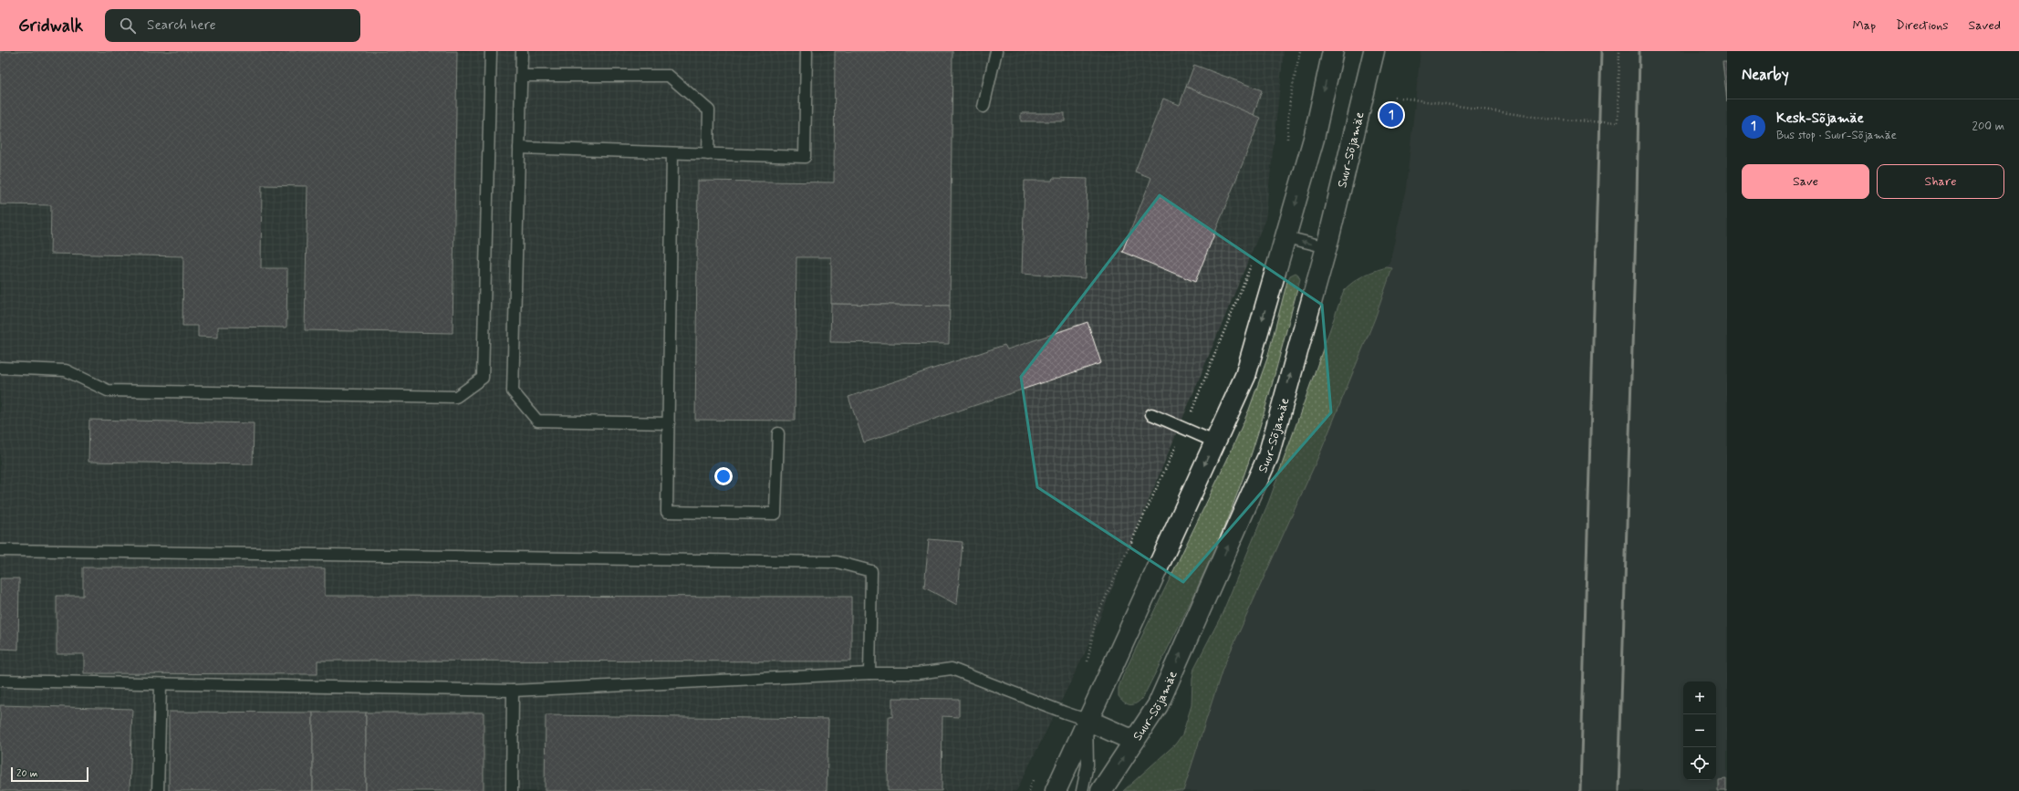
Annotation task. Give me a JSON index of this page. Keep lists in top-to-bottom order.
{
  "streets": {
    "main road": ["Suur-Sõjamäe"]
  },
  "scale_bar": "20 m",
  "page": {
    "header": "Gridwalk",
    "search": "Search here",
    "nav": ["Map", "Directions", "Saved"],
    "heading": "Nearby",
    "list": [
      {
        "mark": "1",
        "name": "Kesk-Sõjamäe",
        "note": "Bus stop · Suur-Sõjamäe",
        "value": "200 m"
      }
    ],
    "pins": "1",
    "buttons": ["Save", "Share"],
    "map_buttons": ["+", "−"],
    "scale": "20 m"
  }
}
